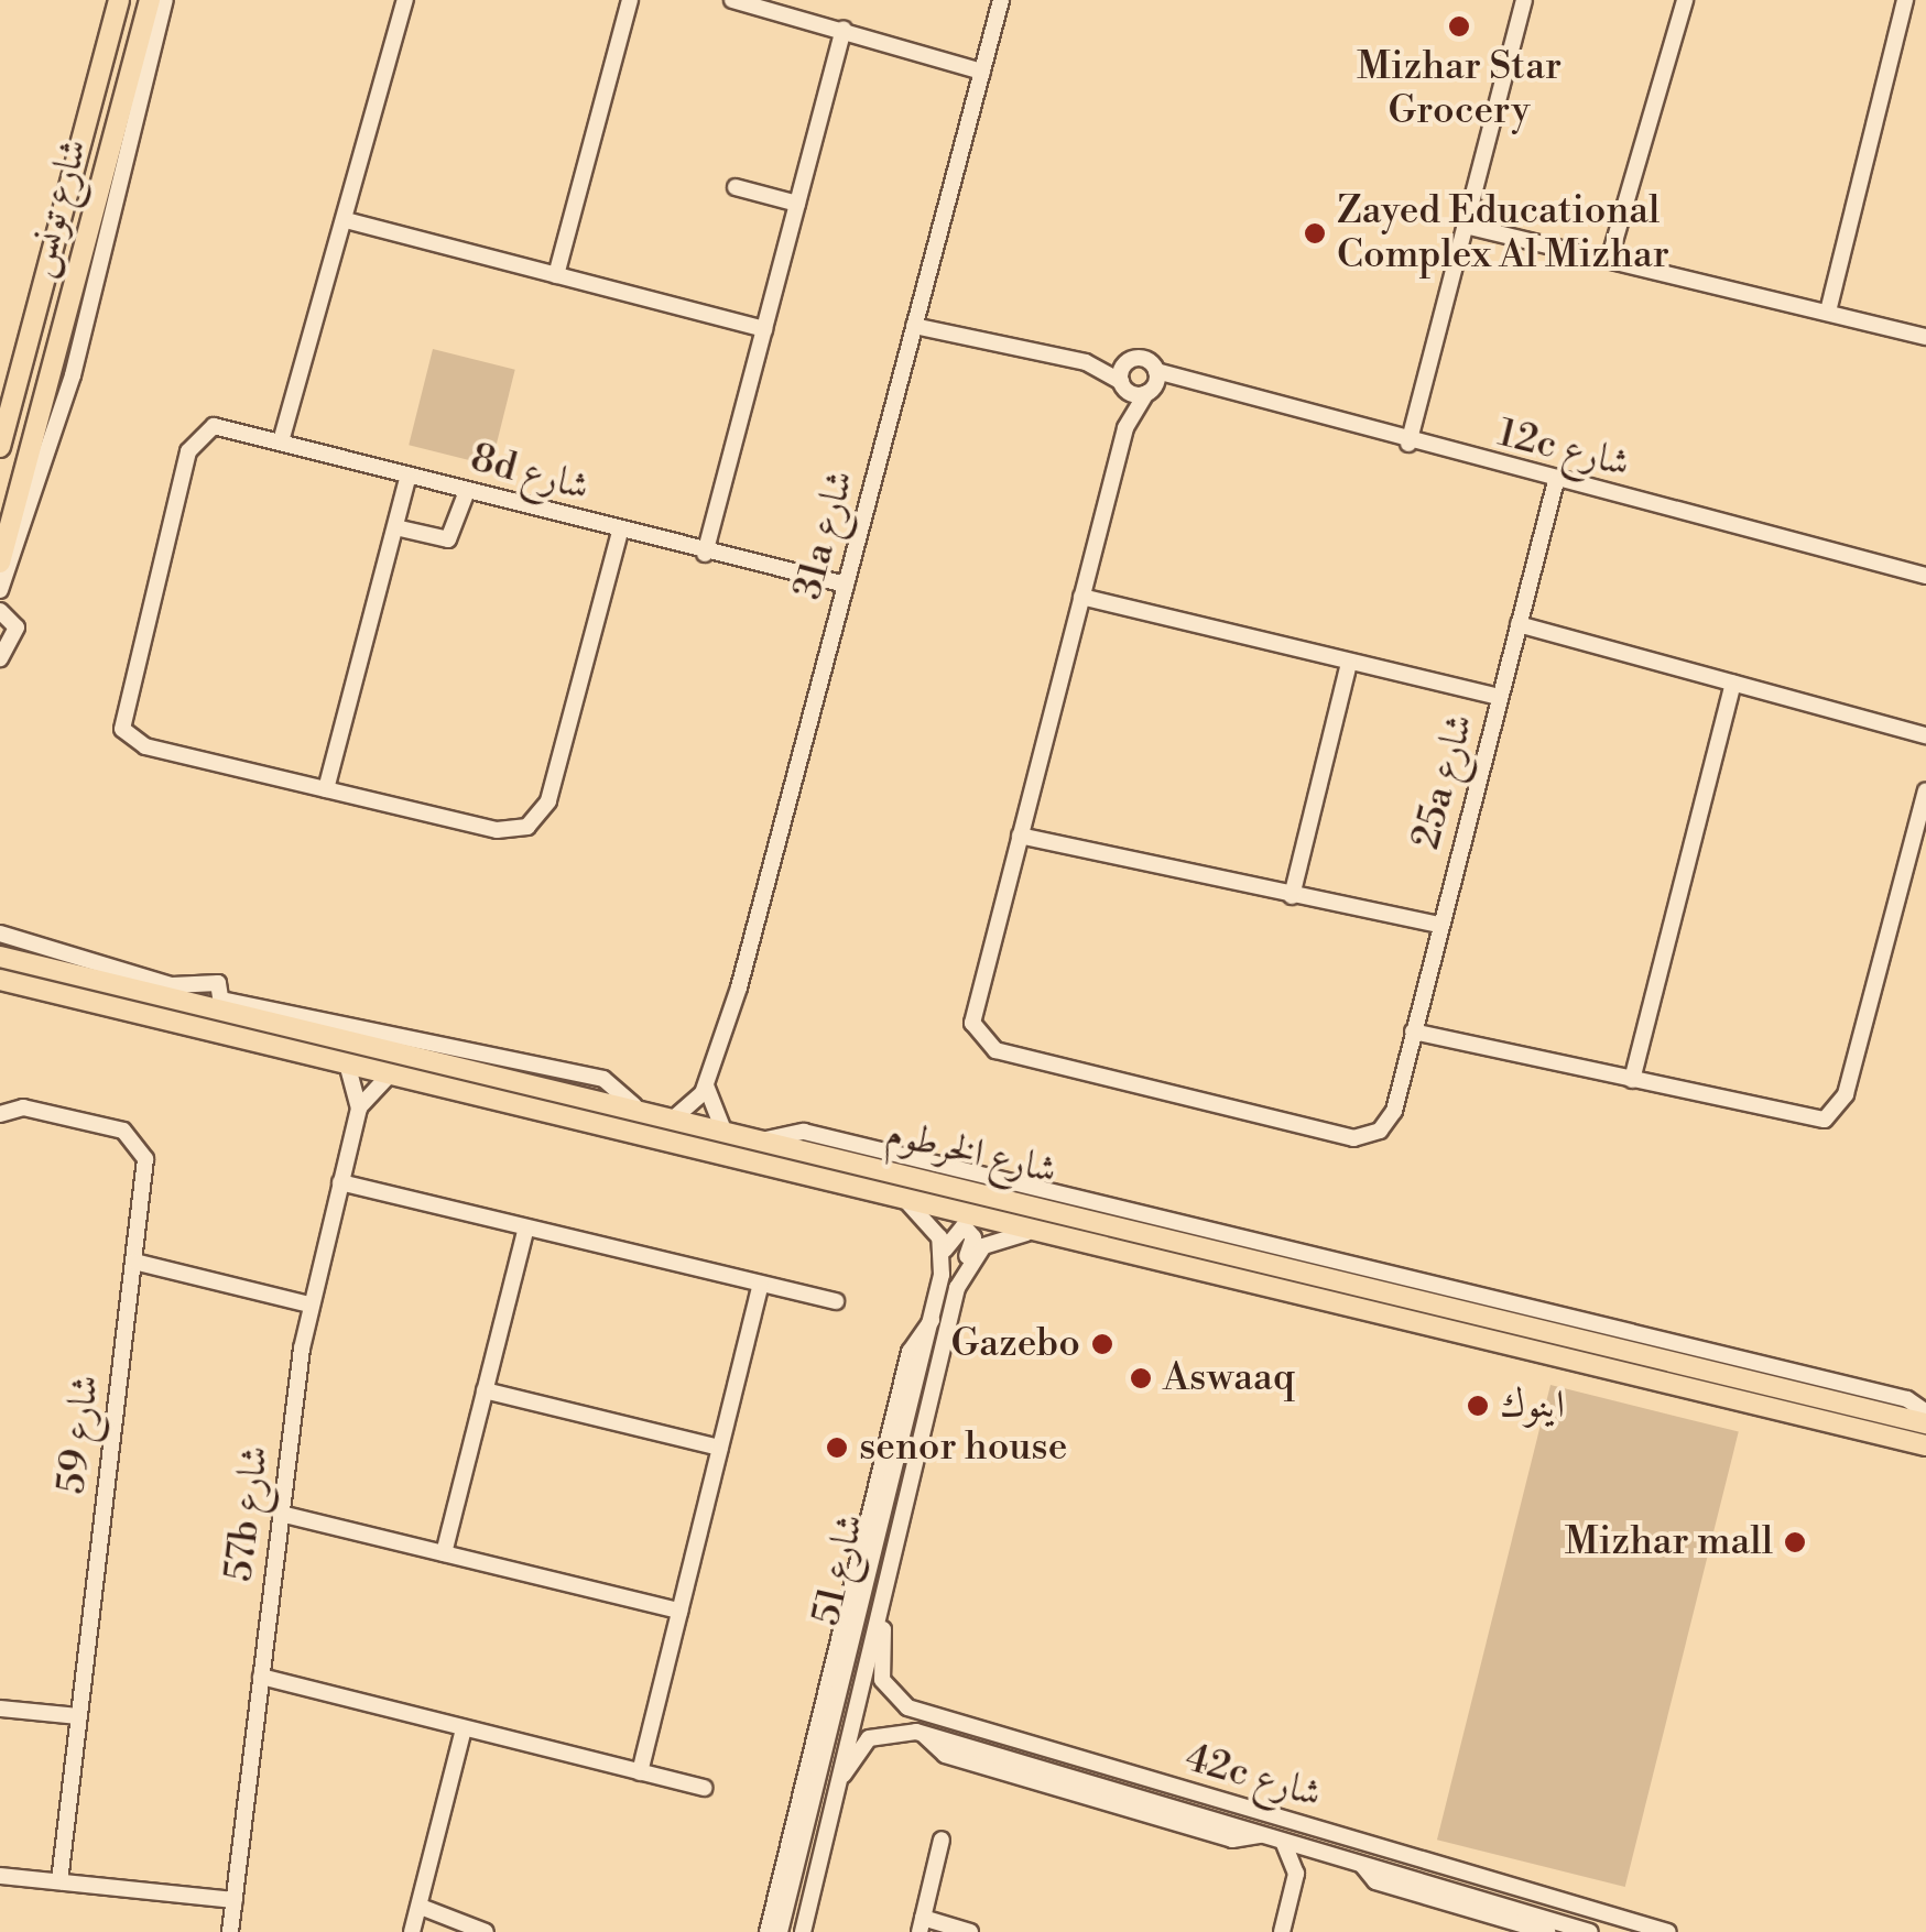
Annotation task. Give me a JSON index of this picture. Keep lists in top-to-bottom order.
{
  "streets": {
    "main road": ["شارع تونس", "شارع الخرطوم"],
    "street": [
      "12c شارع",
      "8d شارع",
      "31a شارع",
      "25a شارع",
      "شارع 59",
      "57b شارع",
      "شارع 51",
      "42c شارع"
    ]
  },
  "crossings": [
    ["12c شارع", "25a شارع"],
    ["8d شارع", "31a شارع"],
    ["31a شارع", "شارع الخرطوم"],
    ["شارع الخرطوم", "57b شارع"],
    ["شارع الخرطوم", "شارع 51"],
    ["شارع 51", "42c شارع"]
  ],
  "places": [
    "Mizhar Star Grocery",
    "Zayed Educational Complex Al Mizhar",
    "Gazebo",
    "Aswaaq",
    "اينوك",
    "senor house",
    "Mizhar mall"
  ]
}
